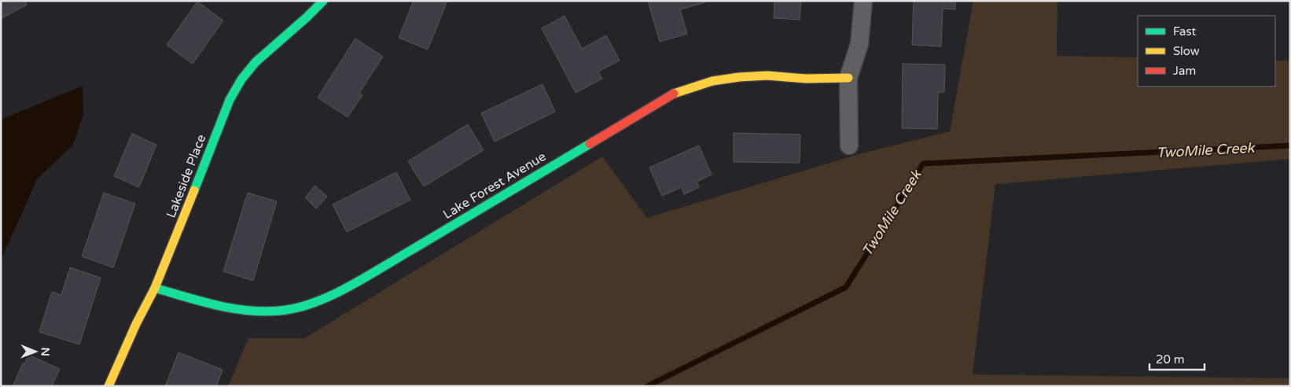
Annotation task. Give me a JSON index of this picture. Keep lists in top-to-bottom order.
{
  "streets": {
    "street": ["Lakeside Place", "Lake Forest Avenue"]
  },
  "crossings": [
    ["Lakeside Place", "Lake Forest Avenue"]
  ],
  "water": ["TwoMile Creek"],
  "legend": ["Fast", "Slow", "Jam"],
  "scale_bar": "20 m",
  "north": "right"
}
